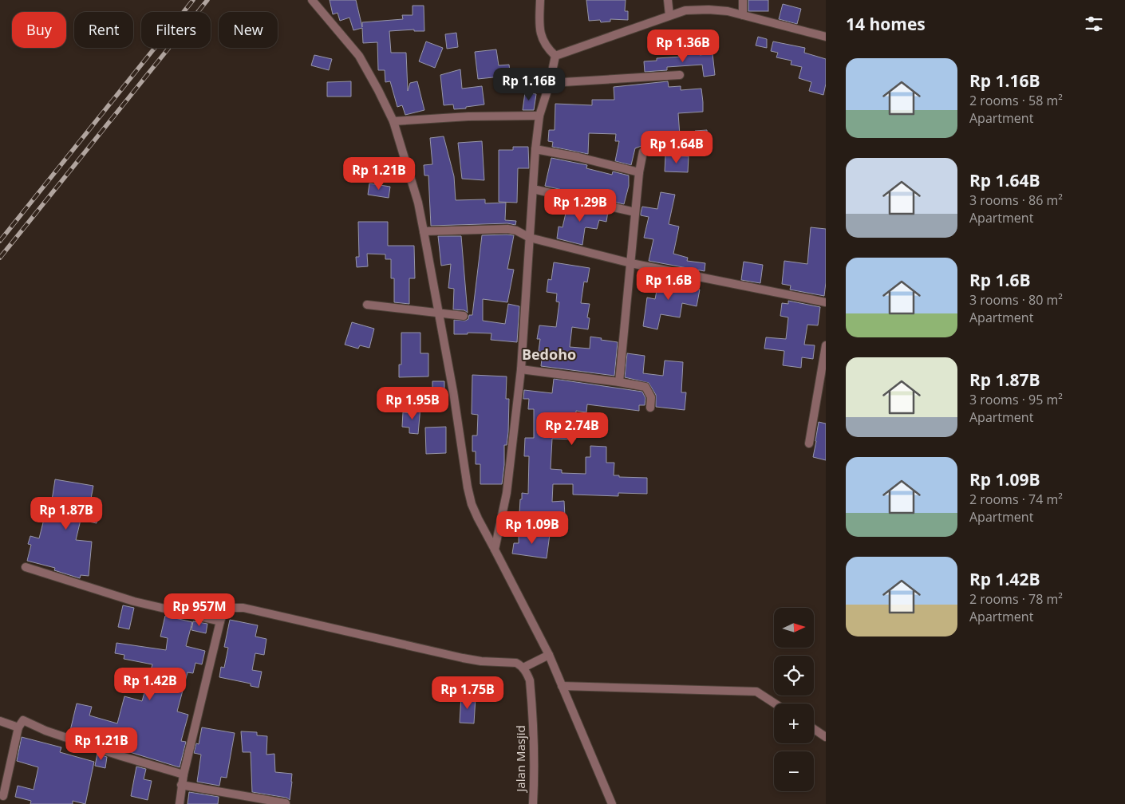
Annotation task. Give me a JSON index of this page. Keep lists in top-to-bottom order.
{
  "streets": {
    "street": ["Jalan Masjid"]
  },
  "districts": ["Bedoho"],
  "north": "right",
  "page": {
    "heading": "14 homes",
    "chip": [
      "Buy",
      "Rent",
      "Filters",
      "New"
    ],
    "price": [
      "Rp 1.36B",
      "Rp 1.16B",
      "Rp 1.64B",
      "Rp 1.21B",
      "Rp 1.29B",
      "Rp 1.6B",
      "Rp 1.95B",
      "Rp 2.74B",
      "Rp 1.87B",
      "Rp 1.09B",
      "Rp 957M",
      "Rp 1.42B",
      "Rp 1.75B",
      "Rp 1.21B"
    ],
    "list": [
      {
        "name": "Rp 1.16B",
        "note": "2 rooms · 58 m² · Apartment"
      },
      {
        "name": "Rp 1.64B",
        "note": "3 rooms · 86 m² · Apartment"
      },
      {
        "name": "Rp 1.6B",
        "note": "3 rooms · 80 m² · Apartment"
      },
      {
        "name": "Rp 1.87B",
        "note": "3 rooms · 95 m² · Apartment"
      },
      {
        "name": "Rp 1.09B",
        "note": "2 rooms · 74 m² · Apartment"
      },
      {
        "name": "Rp 1.42B",
        "note": "2 rooms · 78 m² · Apartment"
      }
    ],
    "map_buttons": ["+", "−"]
  }
}
